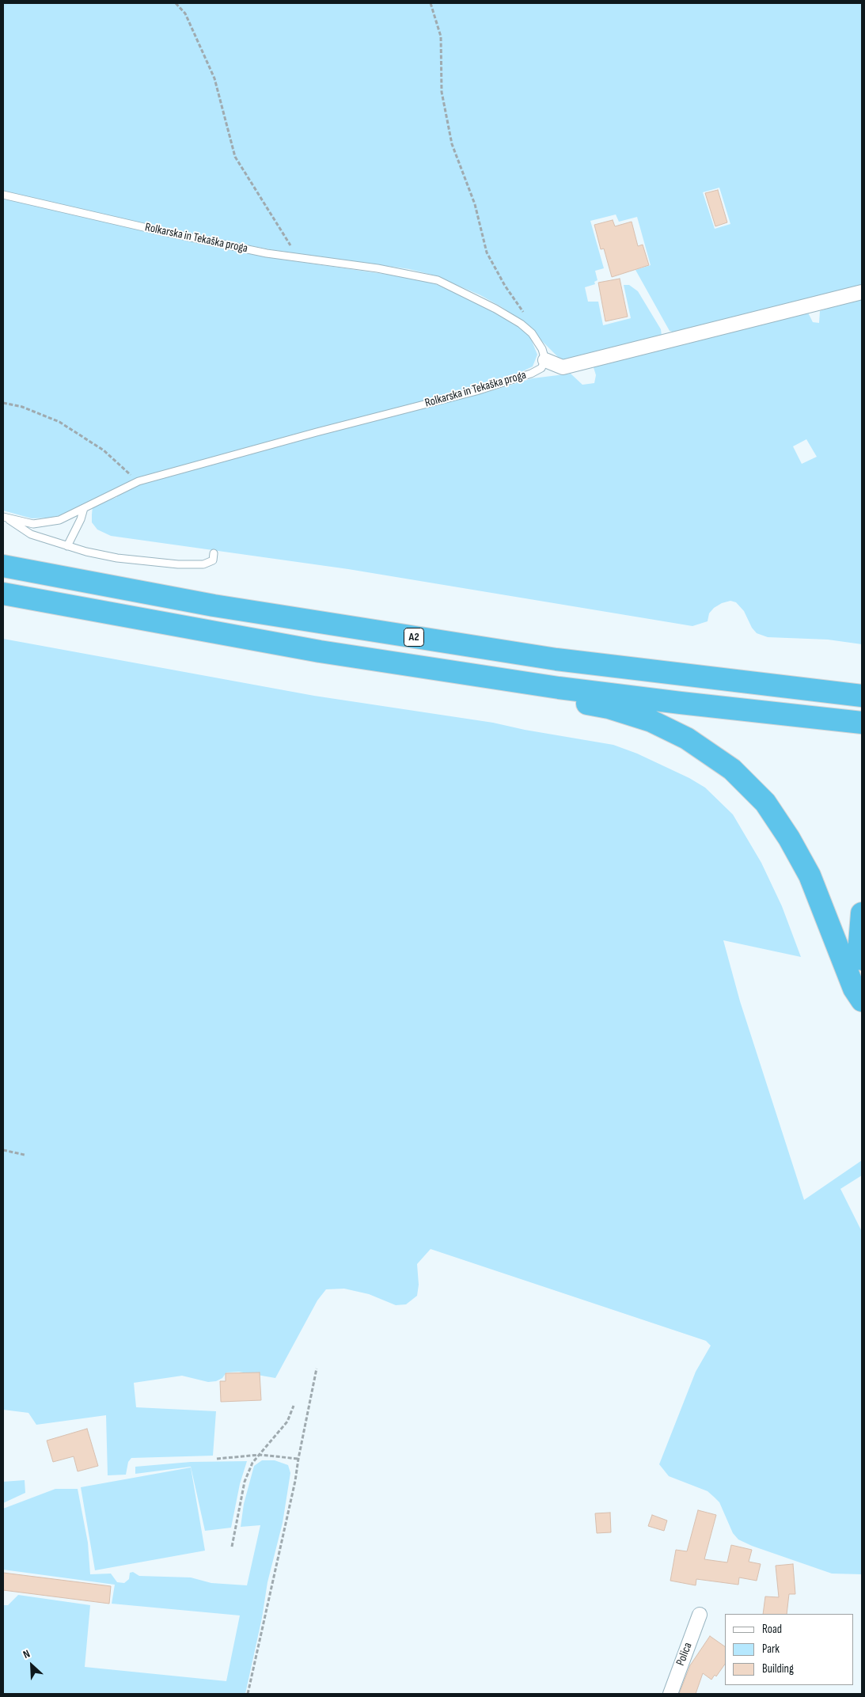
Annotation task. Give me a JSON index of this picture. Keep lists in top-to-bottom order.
{
  "streets": {
    "highway": ["A2"],
    "street": ["Polica"],
    "lane": ["Rolkarska in Tekaška proga"]
  },
  "legend": ["Road", "Park", "Building"],
  "north": "top left"
}
